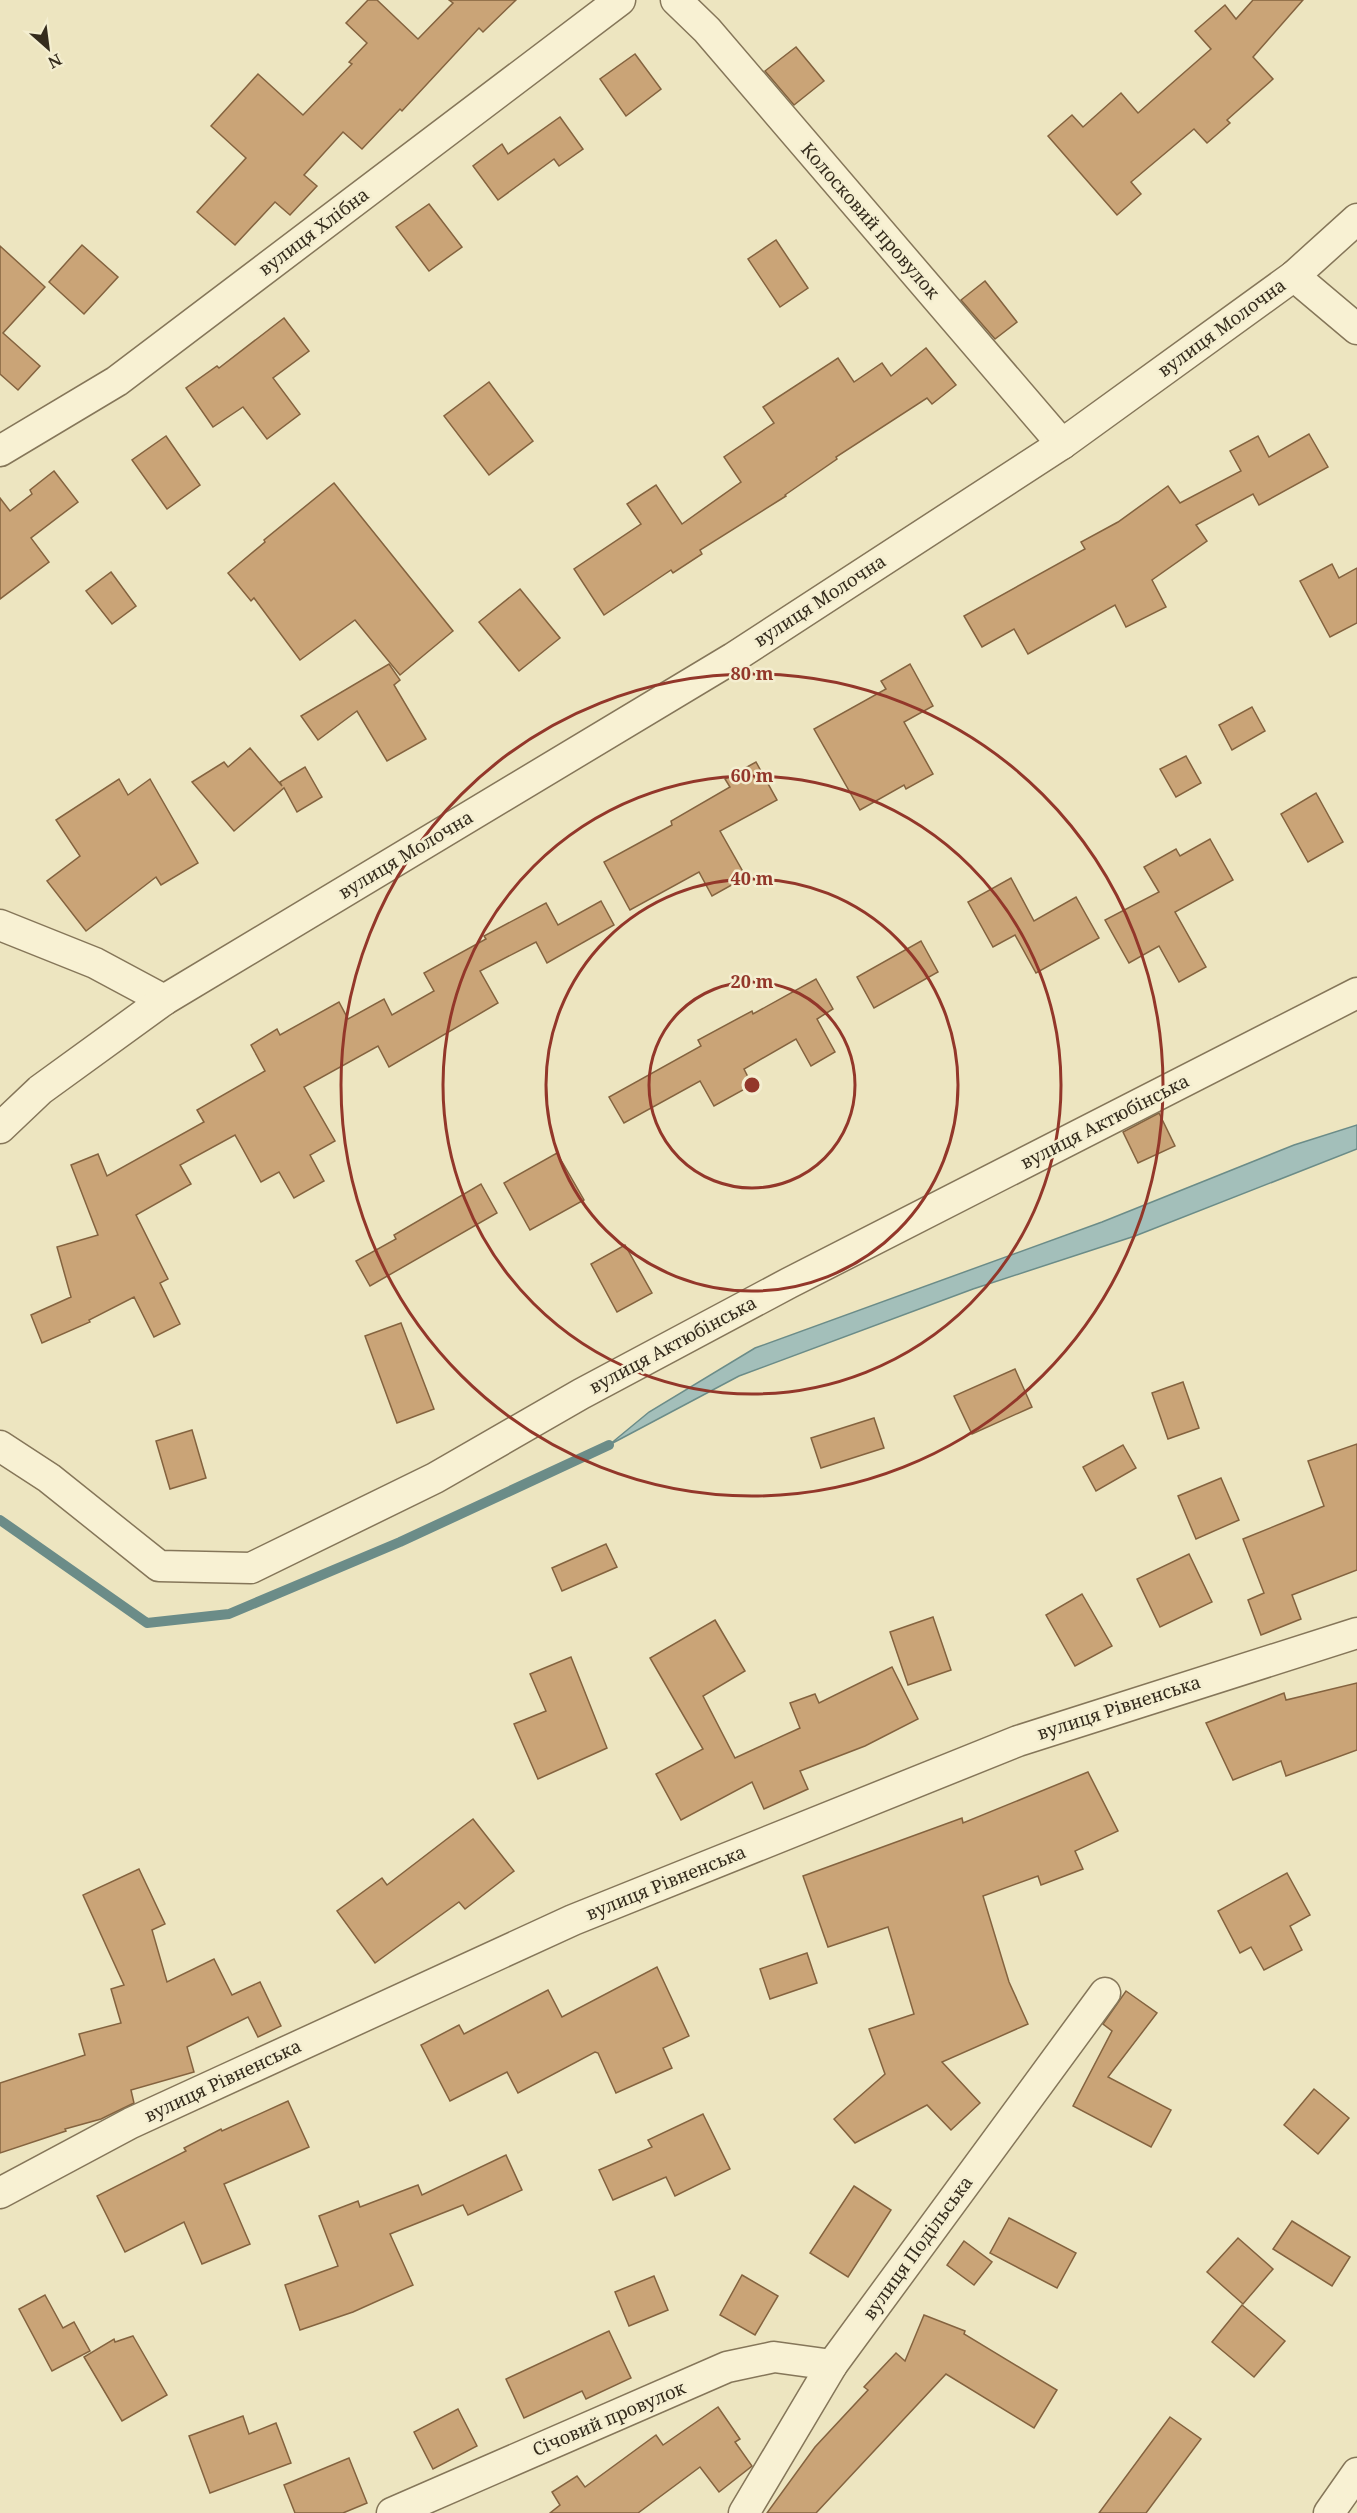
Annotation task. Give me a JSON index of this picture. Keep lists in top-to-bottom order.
{
  "streets": {
    "street": [
      "Колосковий провулок",
      "вулиця Хлібна",
      "вулиця Молочна",
      "вулиця Актюбінська",
      "вулиця Рівненська",
      "вулиця Подільська",
      "Січовий провулок"
    ]
  },
  "crossings": [
    ["Колосковий провулок", "вулиця Молочна"],
    ["вулиця Подільська", "Січовий провулок"]
  ],
  "north": "bottom right",
  "rings": [
    "80 m",
    "60 m",
    "40 m",
    "20 m"
  ]
}
